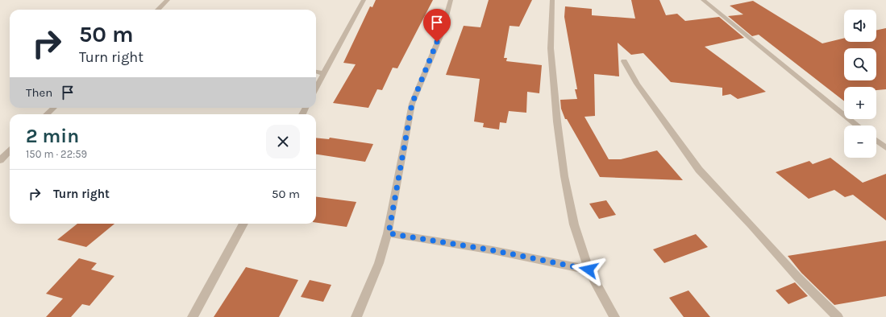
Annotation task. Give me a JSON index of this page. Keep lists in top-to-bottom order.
{
  "page": {
    "map_buttons": ["+", "−"],
    "turn": ["50 m", "Turn right"],
    "then": "Then",
    "heading": ["2 min", "150 m · 22:59"],
    "list": [
      {
        "name": "Turn right",
        "value": "50 m"
      }
    ]
  }
}
